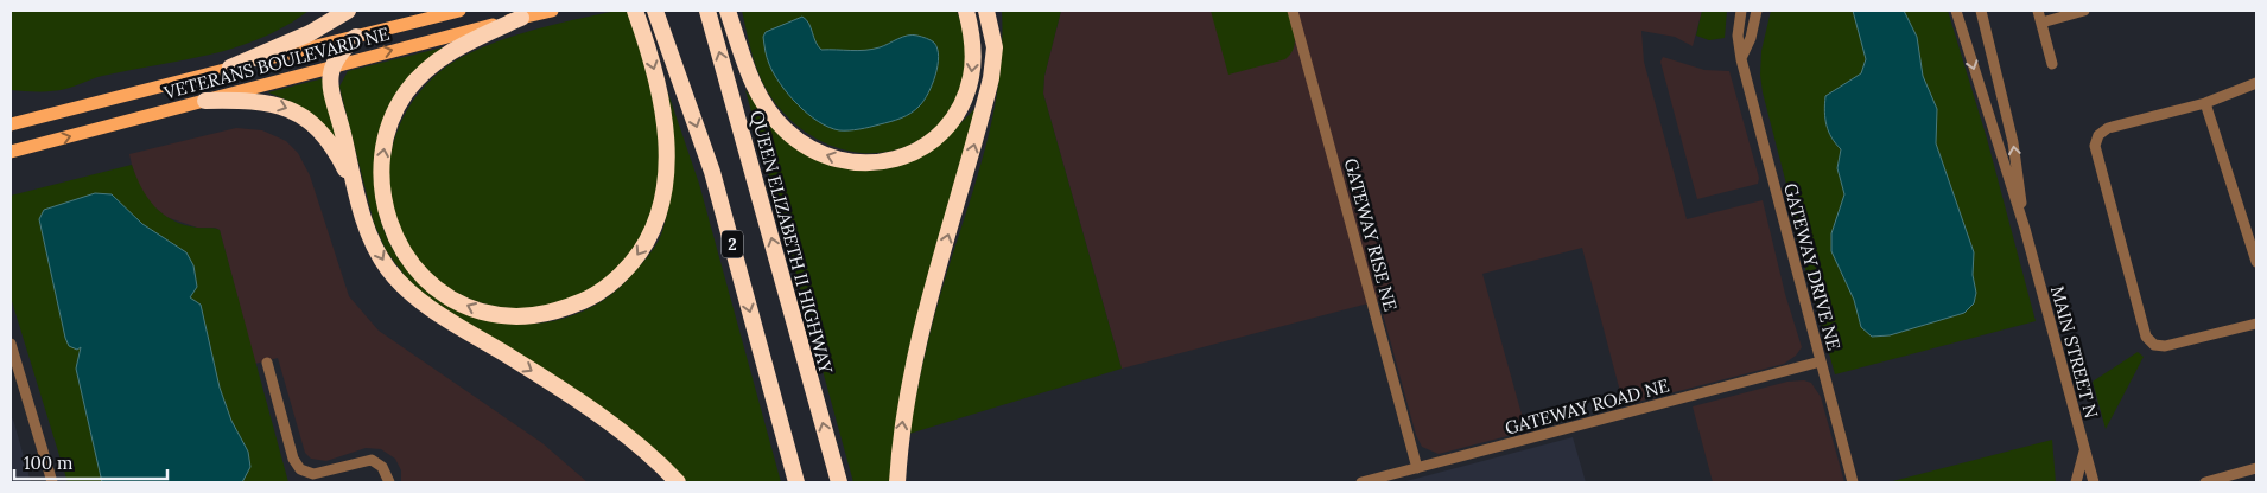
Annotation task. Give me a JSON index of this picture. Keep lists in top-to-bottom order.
{
  "streets": {
    "highway": ["QUEEN ELIZABETH II HIGHWAY", "2"],
    "main road": ["VETERANS BOULEVARD NE"],
    "street": [
      "GATEWAY RISE NE",
      "GATEWAY DRIVE NE",
      "MAIN STREET N",
      "GATEWAY ROAD NE"
    ]
  },
  "crossings": [
    ["GATEWAY RISE NE", "GATEWAY ROAD NE"],
    ["GATEWAY DRIVE NE", "GATEWAY ROAD NE"]
  ],
  "scale_bar": "100 m"
}
